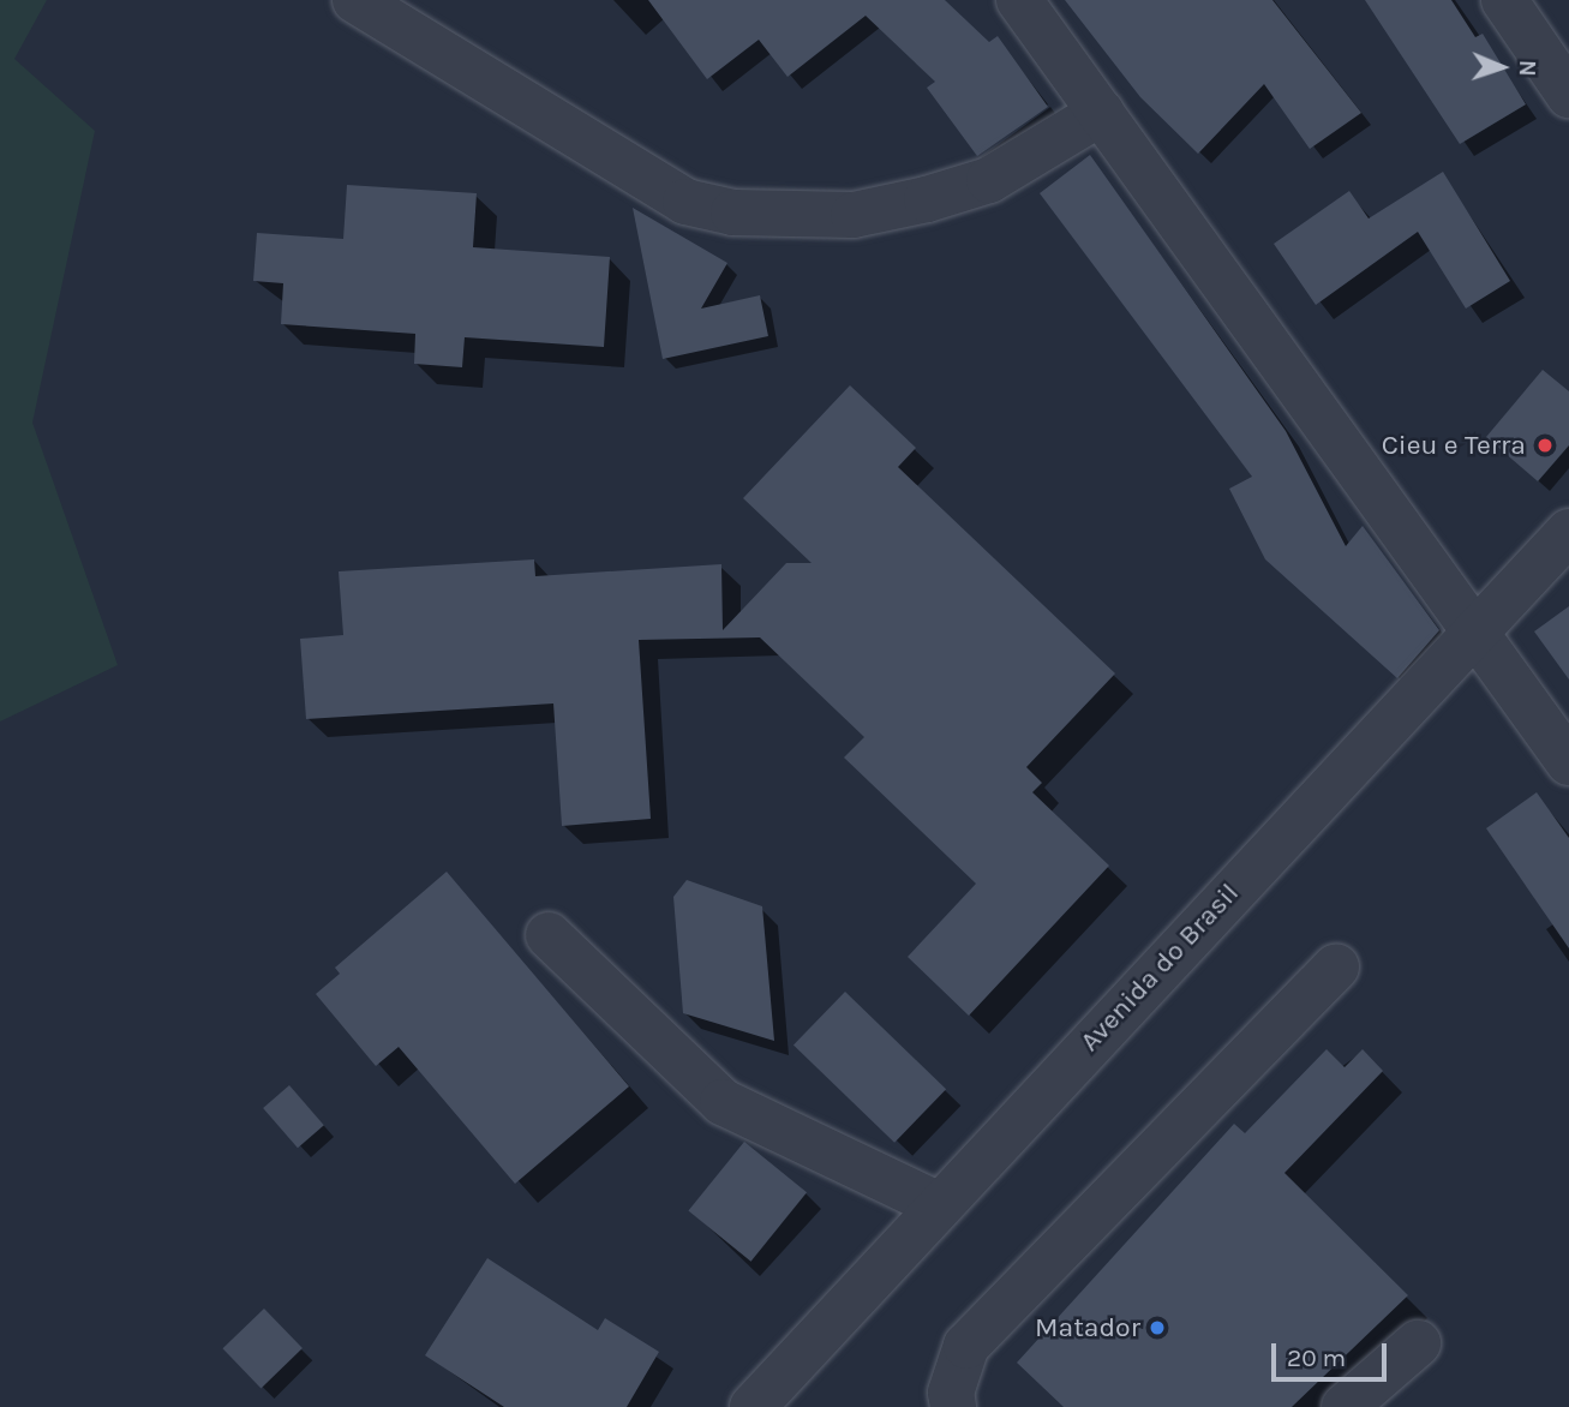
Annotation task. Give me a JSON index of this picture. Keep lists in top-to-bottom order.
{
  "streets": {
    "street": ["Avenida do Brasil"]
  },
  "places": ["Cieu e Terra", "Matador"],
  "scale_bar": "20 m",
  "north": "right"
}
